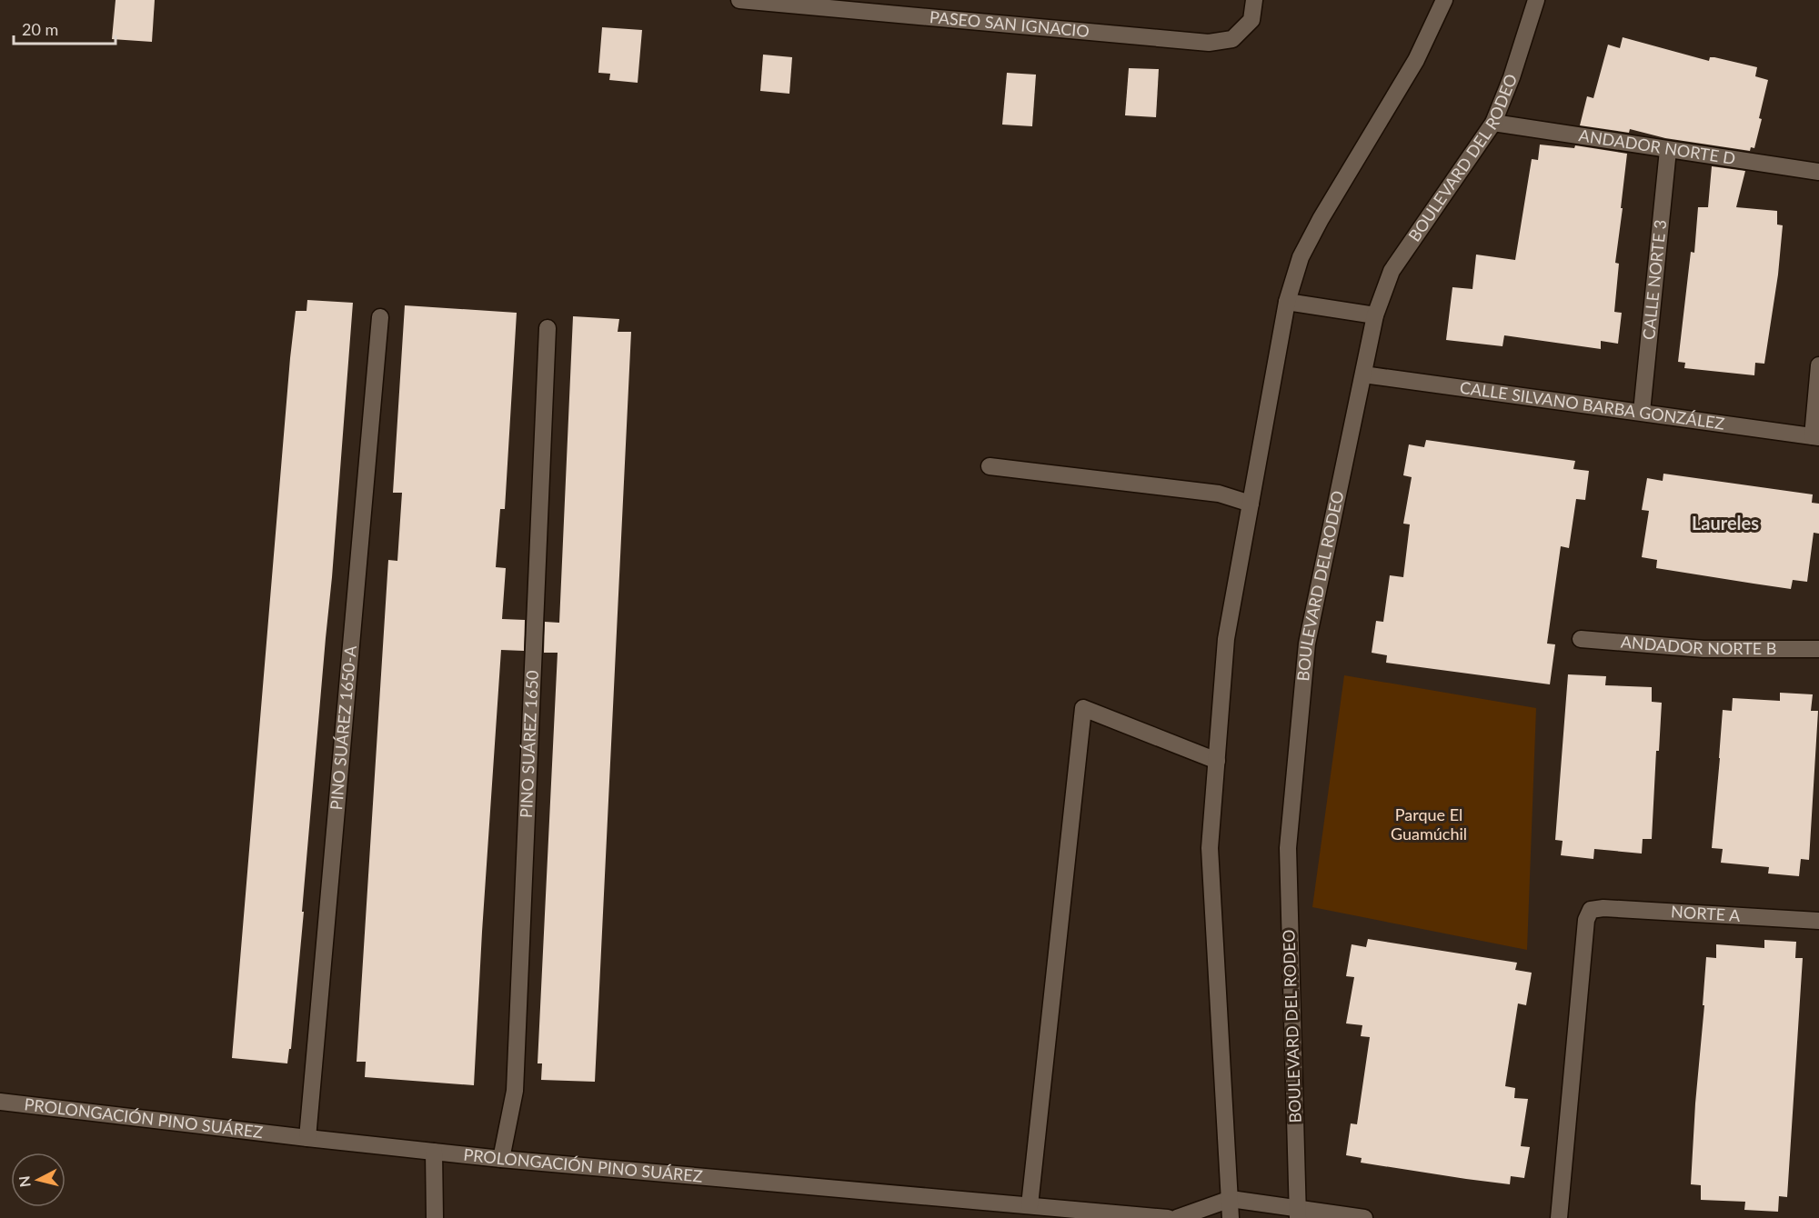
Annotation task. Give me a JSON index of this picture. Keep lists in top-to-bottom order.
{
  "streets": {
    "street": [
      "PASEO SAN IGNACIO",
      "ANDADOR NORTE D",
      "BOULEVARD DEL RODEO",
      "CALLE NORTE 3",
      "CALLE SILVANO BARBA GONZÁLEZ",
      "ANDADOR NORTE B",
      "PINO SUÁREZ 1650-A",
      "PINO SUÁREZ 1650",
      "NORTE A",
      "PROLONGACIÓN PINO SUÁREZ"
    ]
  },
  "crossings": [
    ["ANDADOR NORTE D", "BOULEVARD DEL RODEO"],
    ["ANDADOR NORTE D", "CALLE NORTE 3"],
    ["BOULEVARD DEL RODEO", "CALLE SILVANO BARBA GONZÁLEZ"],
    ["CALLE NORTE 3", "CALLE SILVANO BARBA GONZÁLEZ"],
    ["PINO SUÁREZ 1650-A", "PROLONGACIÓN PINO SUÁREZ"],
    ["PINO SUÁREZ 1650", "PROLONGACIÓN PINO SUÁREZ"]
  ],
  "districts": ["Laureles"],
  "parks": ["Parque El Guamúchil"],
  "scale_bar": "20 m",
  "north": "left"
}
